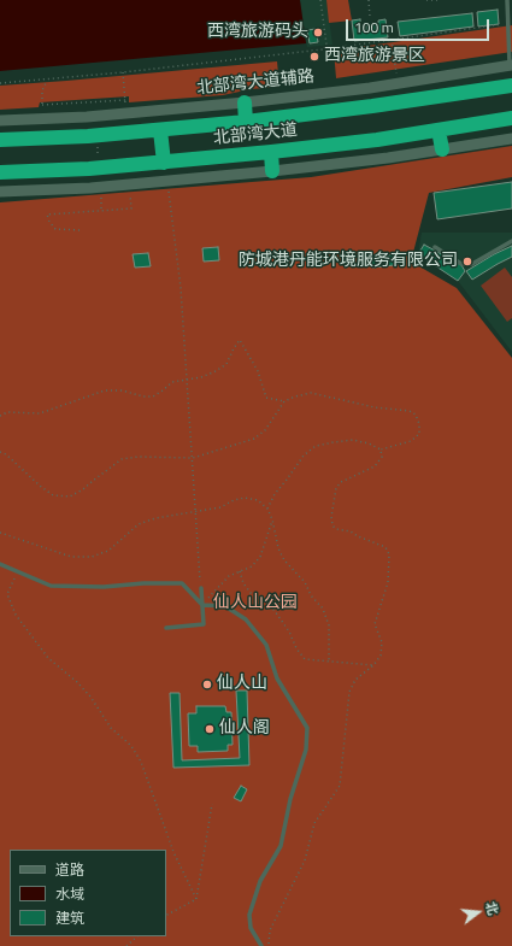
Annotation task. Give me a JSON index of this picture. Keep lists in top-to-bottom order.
{
  "streets": {
    "highway": ["北部湾大道"],
    "main road": ["北部湾大道辅路"]
  },
  "parks": ["仙人山公园"],
  "places": [
    "西湾旅游码头",
    "西湾旅游景区",
    "防城港丹能环境服务有限公司",
    "仙人山",
    "仙人阁"
  ],
  "legend": ["道路", "水域", "建筑"],
  "scale_bar": "100 m",
  "north": "right"
}
